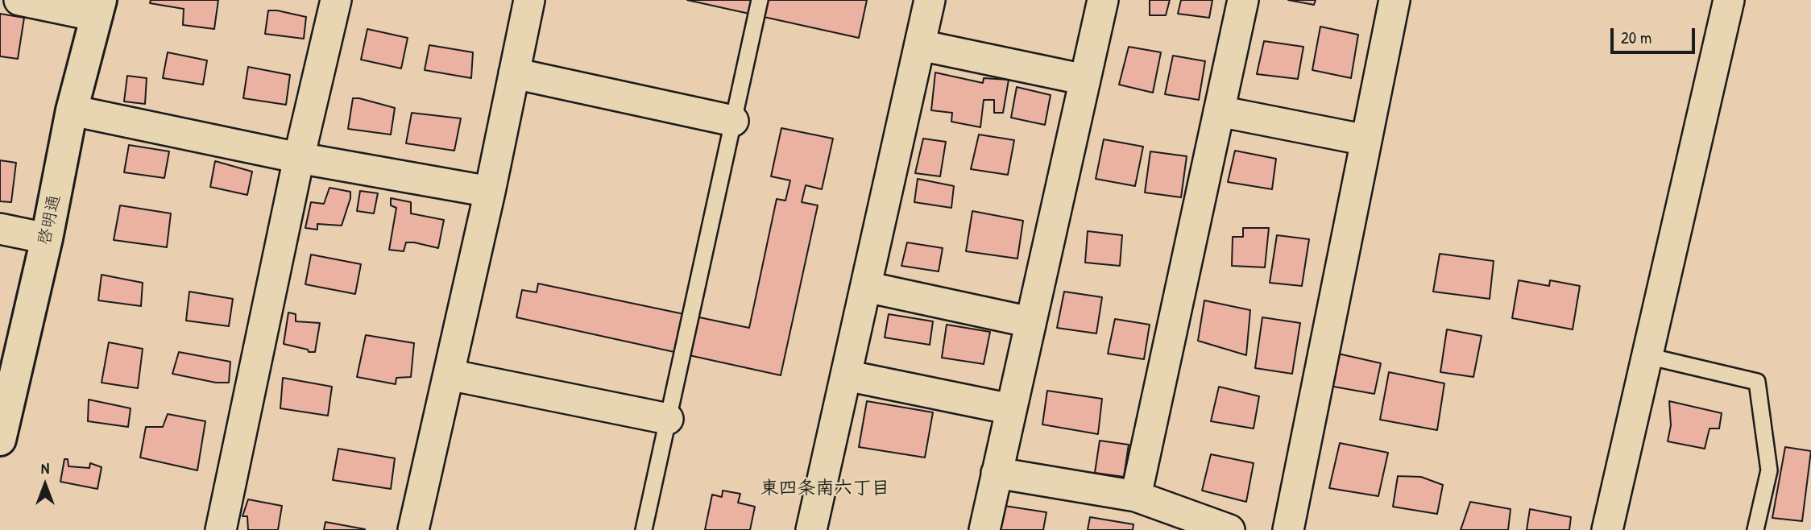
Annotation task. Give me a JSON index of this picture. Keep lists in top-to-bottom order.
{
  "streets": {
    "street": ["啓明通"]
  },
  "districts": ["東四条南六丁目"],
  "scale_bar": "20 m",
  "north": "top"
}
